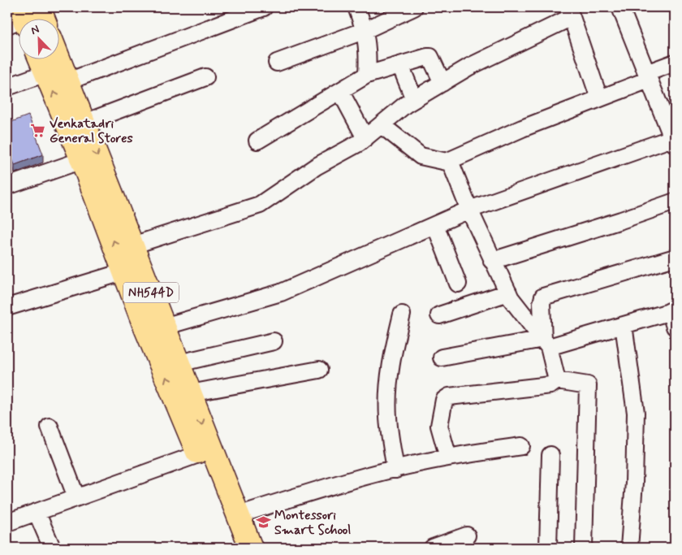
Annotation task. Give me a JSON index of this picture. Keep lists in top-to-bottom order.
{
  "streets": {
    "highway": ["NH544D"]
  },
  "places": {
    "supermarket": ["Venkatadri General Stores"],
    "school or university": ["Montessori Smart School"]
  },
  "north": "top left"
}
